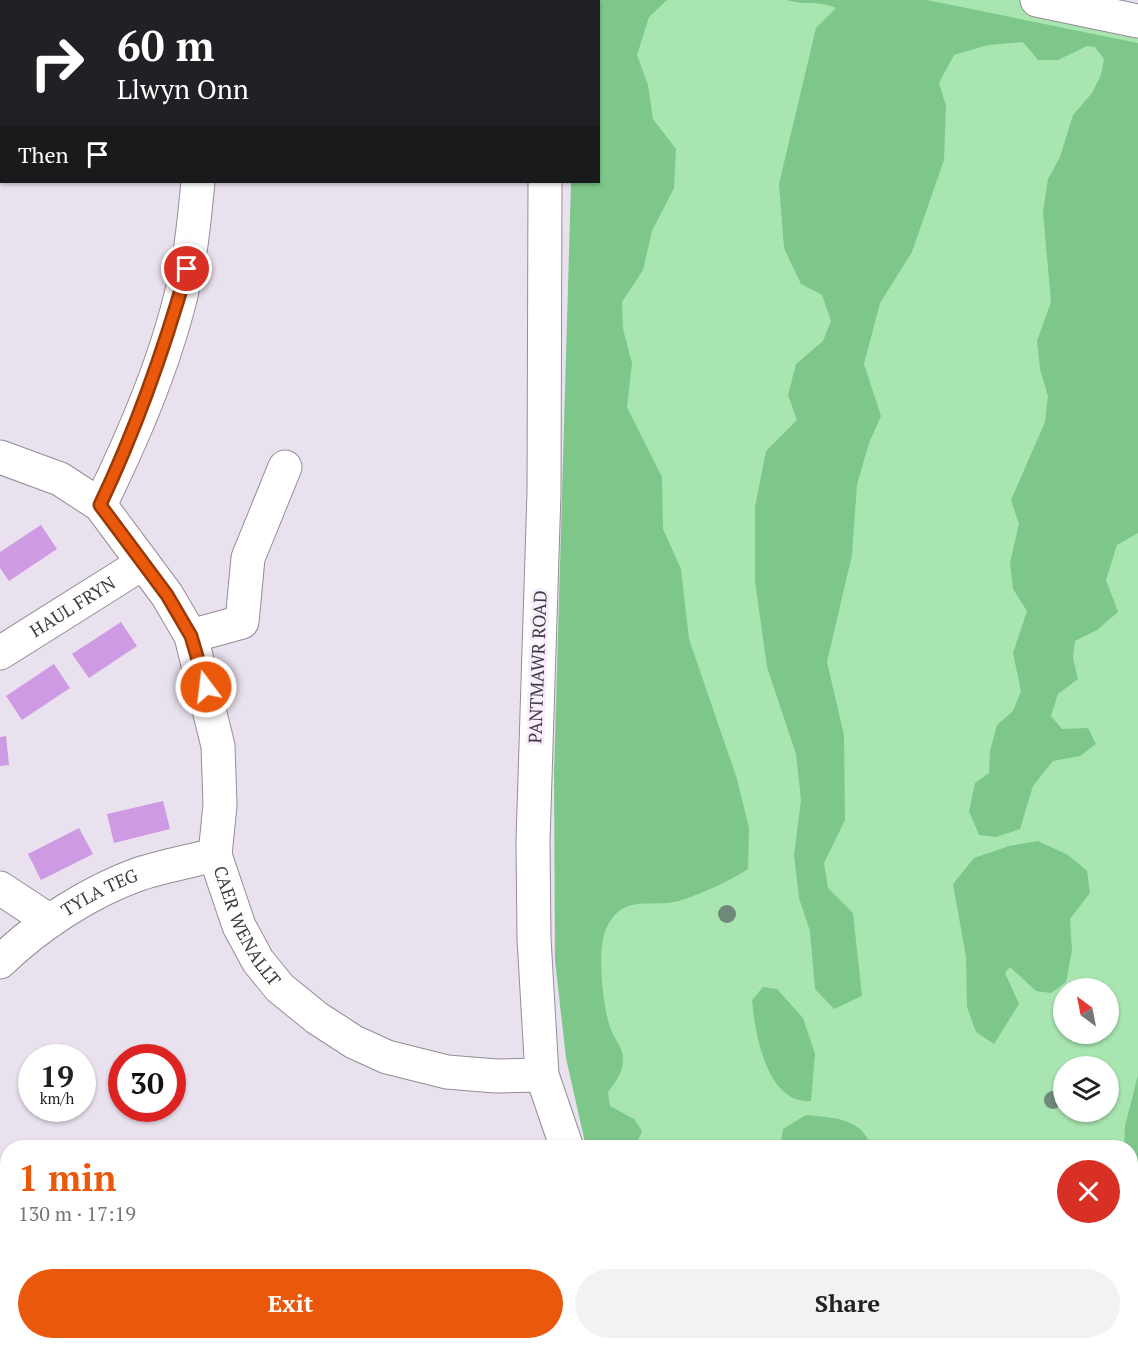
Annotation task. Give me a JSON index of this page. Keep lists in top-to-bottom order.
{
  "streets": {
    "street": [
      "HAUL FRYN",
      "PANTMAWR ROAD",
      "TYLA TEG",
      "CAER WENALLT"
    ]
  },
  "crossings": [
    ["HAUL FRYN", "CAER WENALLT"],
    ["PANTMAWR ROAD", "CAER WENALLT"],
    ["TYLA TEG", "CAER WENALLT"]
  ],
  "north": "top left",
  "page": {
    "turn": ["60 m", "Llwyn Onn"],
    "then": "Then",
    "speed": "19 km/h",
    "limit": "30",
    "heading": ["1 min", "130 m · 17:19"],
    "buttons": ["Exit", "Share"]
  }
}
